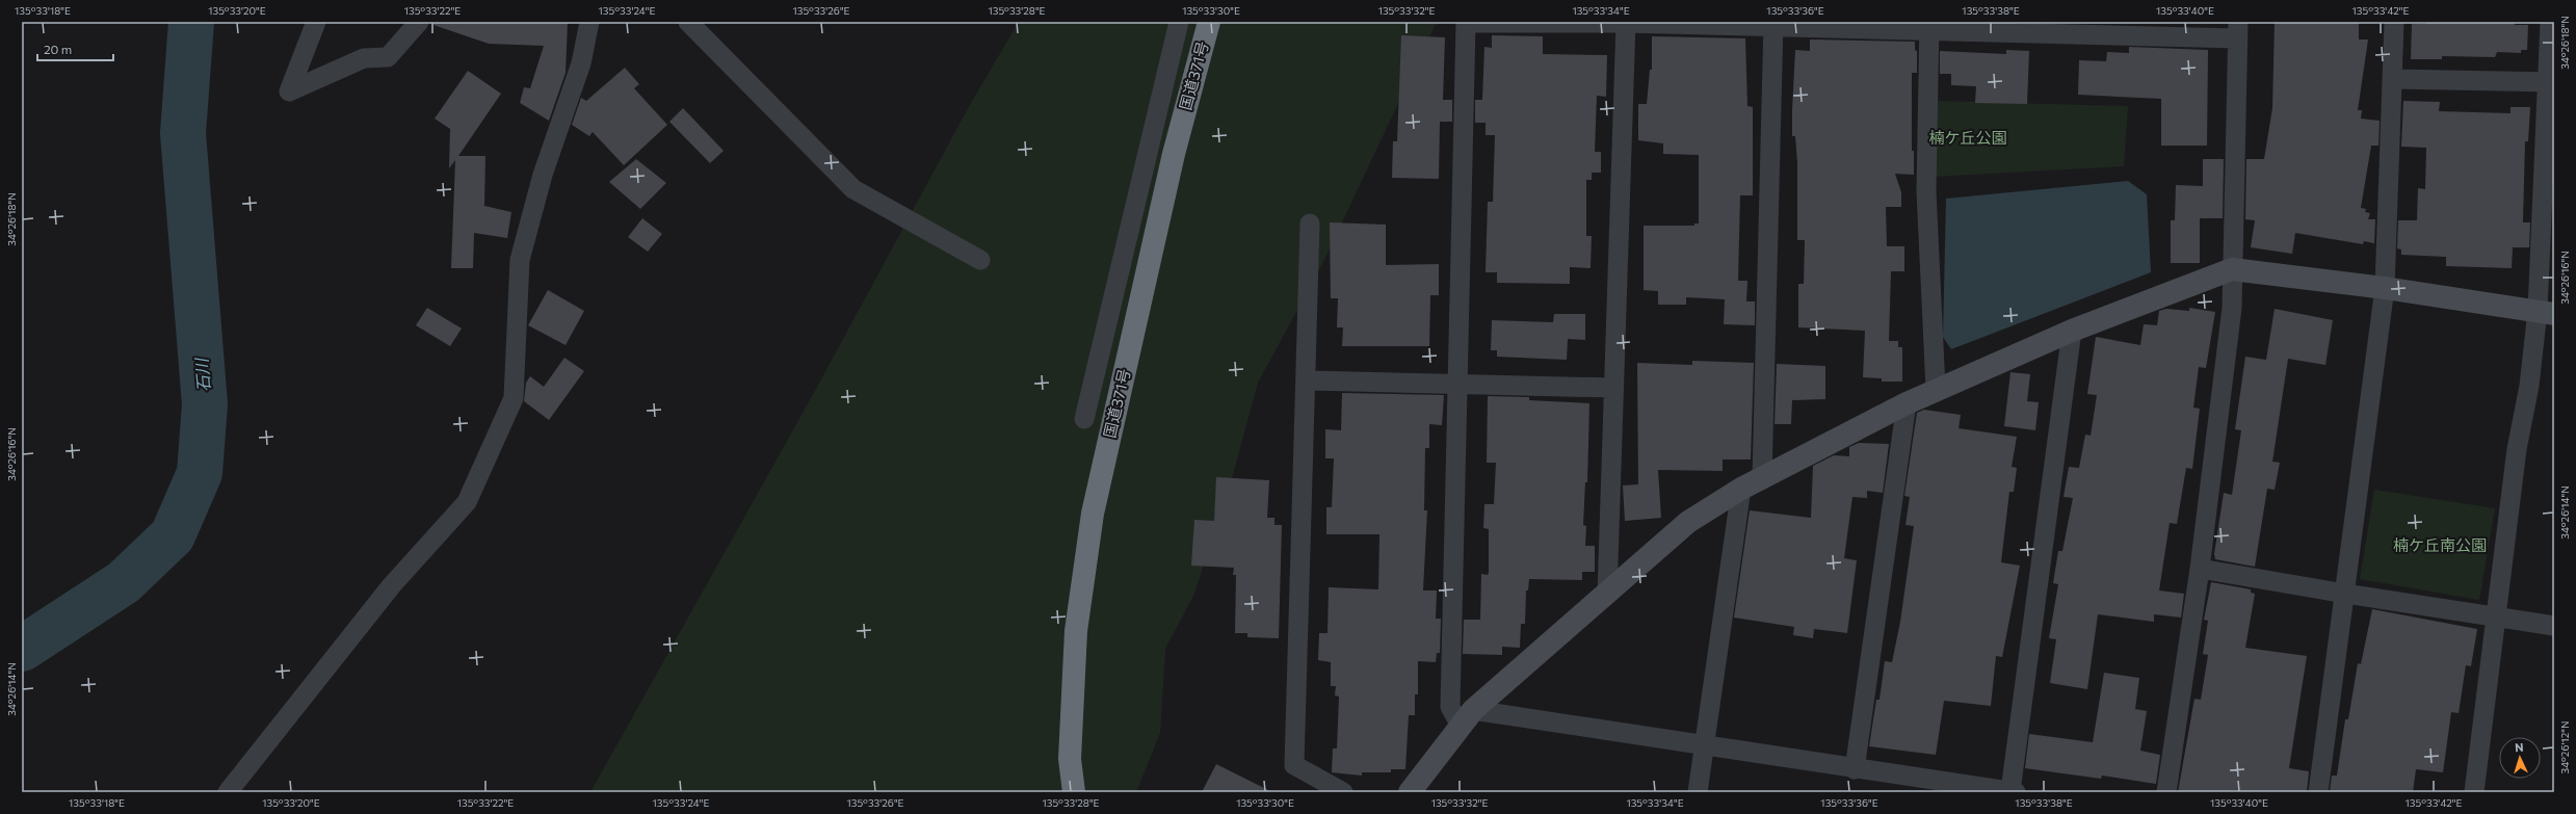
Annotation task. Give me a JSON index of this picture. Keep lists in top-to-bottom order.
{
  "streets": {
    "highway": ["国道371号"]
  },
  "water": ["石川"],
  "parks": ["楠ケ丘公園", "楠ケ丘南公園"],
  "scale_bar": "20 m",
  "north": "top",
  "coordinates": [
    "135°33'18\"E",
    "135°33'20\"E",
    "135°33'22\"E",
    "135°33'24\"E",
    "135°33'26\"E",
    "135°33'28\"E",
    "135°33'30\"E",
    "135°33'32\"E",
    "135°33'34\"E",
    "135°33'36\"E",
    "135°33'38\"E",
    "135°33'40\"E",
    "135°33'42\"E",
    "34°26'18\"N",
    "34°26'16\"N",
    "34°26'14\"N",
    "34°26'12\"N"
  ]
}
